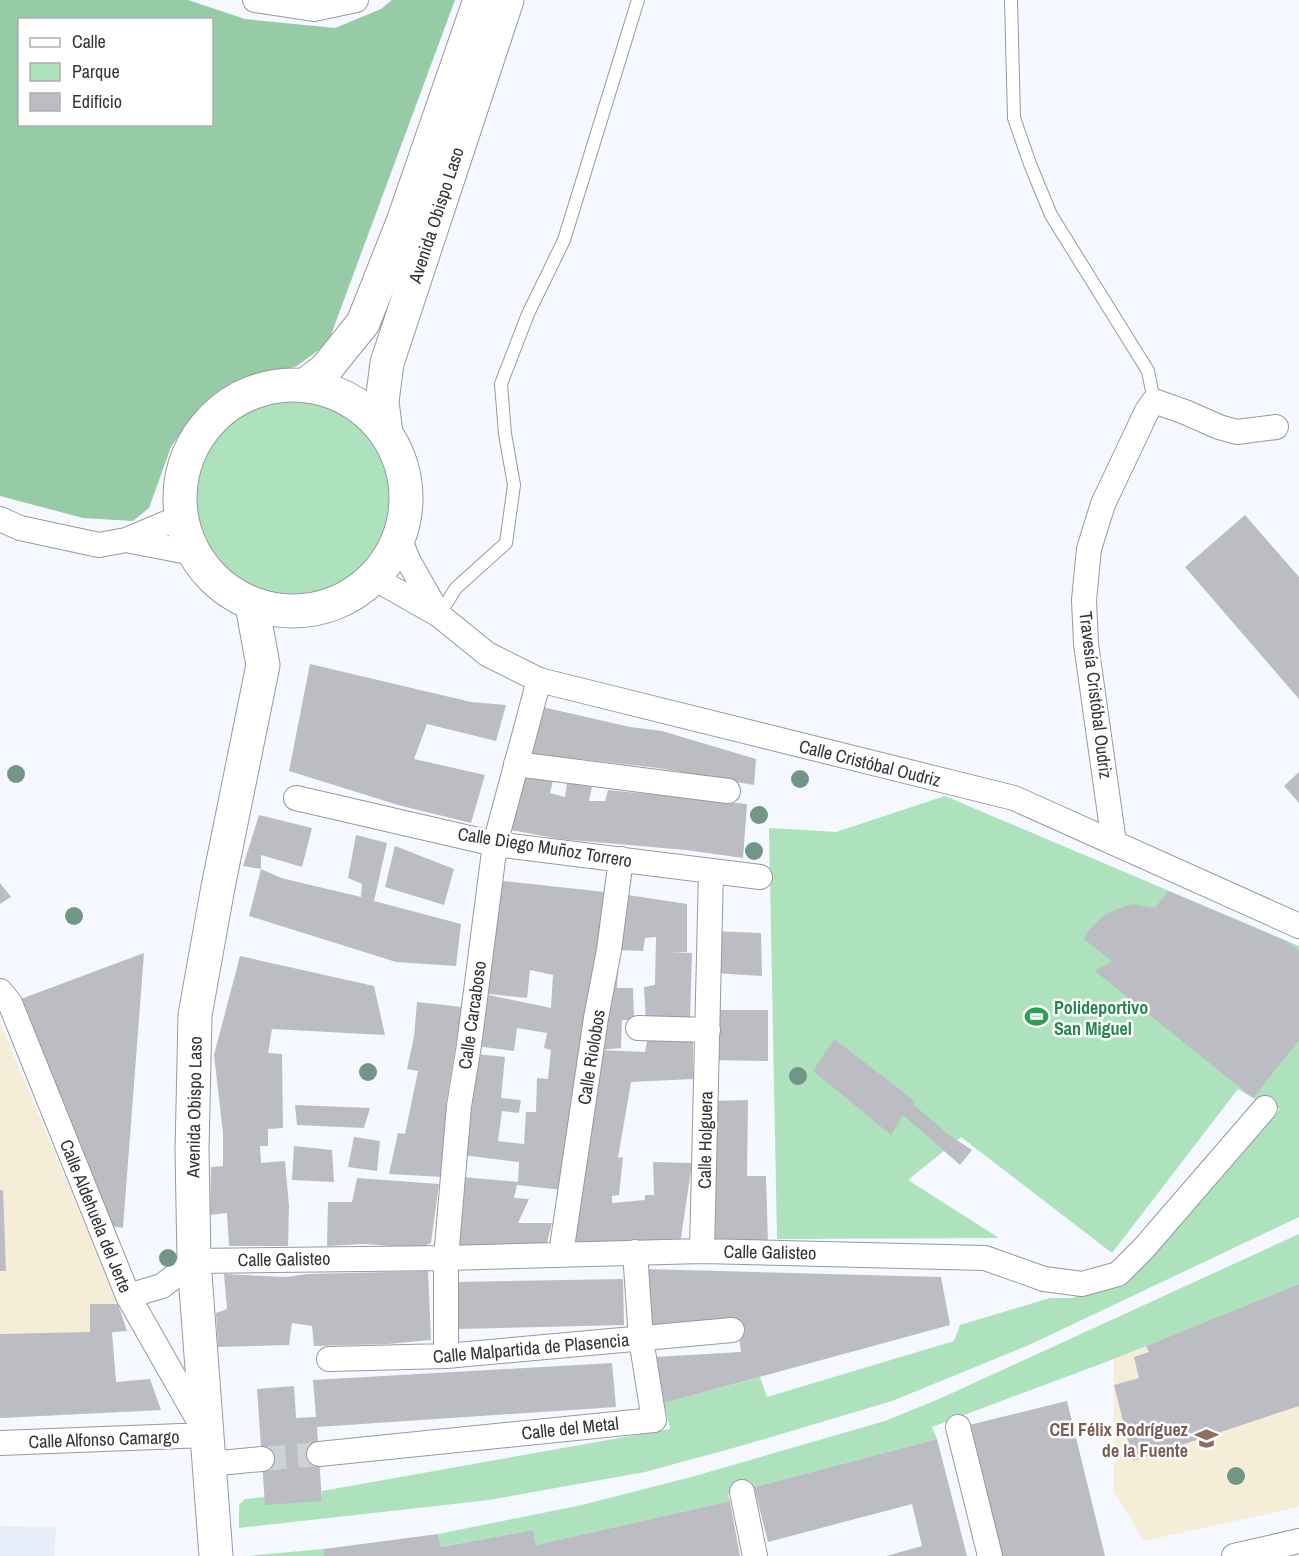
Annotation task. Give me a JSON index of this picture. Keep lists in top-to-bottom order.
{
  "streets": {
    "main road": ["Avenida Obispo Laso"],
    "street": [
      "Travesía Cristóbal Oudriz",
      "Calle Cristóbal Oudriz",
      "Calle Diego Muñoz Torrero",
      "Calle Carcaboso",
      "Calle Riolobos",
      "Calle Holguera",
      "Calle Aldehuela del Jerte",
      "Calle Galisteo",
      "Calle Malpartida de Plasencia",
      "Calle del Metal",
      "Calle Alfonso Camargo"
    ]
  },
  "crossings": [
    ["Avenida Obispo Laso", "Calle Aldehuela del Jerte"],
    ["Avenida Obispo Laso", "Calle Galisteo"],
    ["Avenida Obispo Laso", "Calle Alfonso Camargo"],
    ["Travesía Cristóbal Oudriz", "Calle Cristóbal Oudriz"],
    ["Calle Cristóbal Oudriz", "Calle Carcaboso"],
    ["Calle Diego Muñoz Torrero", "Calle Carcaboso"],
    ["Calle Diego Muñoz Torrero", "Calle Riolobos"],
    ["Calle Diego Muñoz Torrero", "Calle Holguera"],
    ["Calle Carcaboso", "Calle Galisteo"],
    ["Calle Carcaboso", "Calle Malpartida de Plasencia"],
    ["Calle Riolobos", "Calle Galisteo"],
    ["Calle Holguera", "Calle Galisteo"],
    ["Calle Aldehuela del Jerte", "Calle Alfonso Camargo"],
    ["Calle Galisteo", "Calle del Metal"],
    ["Calle Malpartida de Plasencia", "Calle del Metal"]
  ],
  "places": {
    "sports": ["Polideportivo San Miguel"],
    "school or university": ["CEI Félix Rodríguez de la Fuente"]
  },
  "legend": ["Calle", "Parque", "Edificio"]
}
